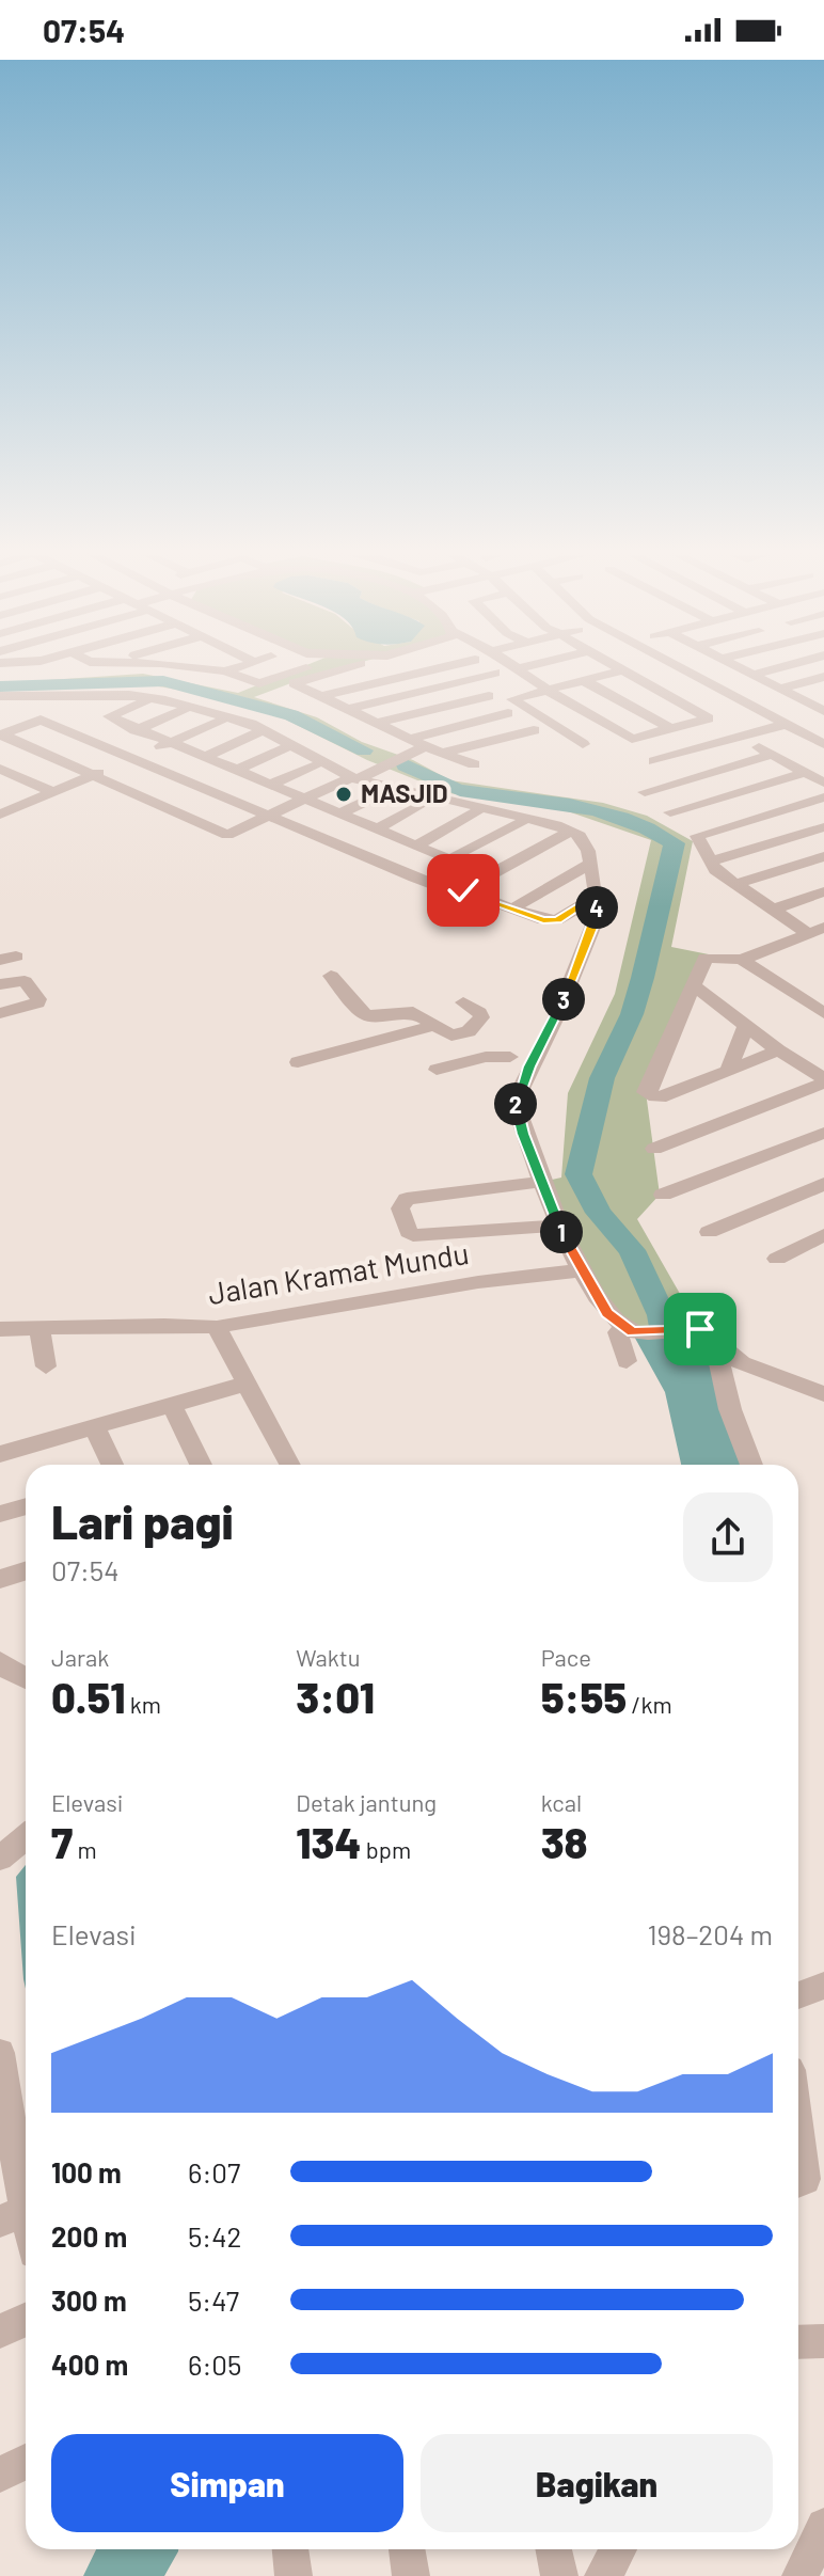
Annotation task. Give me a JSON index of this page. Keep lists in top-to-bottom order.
{
  "streets": {
    "street": ["Jalan Kramat Mundu"]
  },
  "places": ["MASJID"],
  "page": {
    "status": "07:54",
    "pins": [
      "4",
      "3",
      "2",
      "1"
    ],
    "heading": ["Lari pagi", "07:54"],
    "stats": [
      ["Jarak", "0.51 km"],
      ["Waktu", "3:01"],
      ["Pace", "5:55 /km"],
      ["Elevasi", "7 m"],
      ["Detak jantung", "134 bpm"],
      ["kcal", "38"]
    ],
    "chart": ["Elevasi", "198–204 m"],
    "list": [
      {
        "name": "100 m",
        "note": "6:07"
      },
      {
        "name": "200 m",
        "note": "5:42"
      },
      {
        "name": "300 m",
        "note": "5:47"
      },
      {
        "name": "400 m",
        "note": "6:05"
      }
    ],
    "buttons": ["Simpan", "Bagikan"]
  }
}
